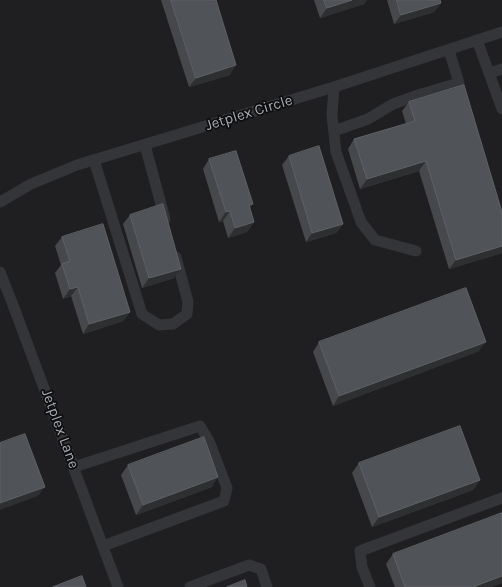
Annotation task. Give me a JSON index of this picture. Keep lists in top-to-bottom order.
{
  "streets": {
    "street": ["Jetplex Circle", "Jetplex Lane"]
  }
}
